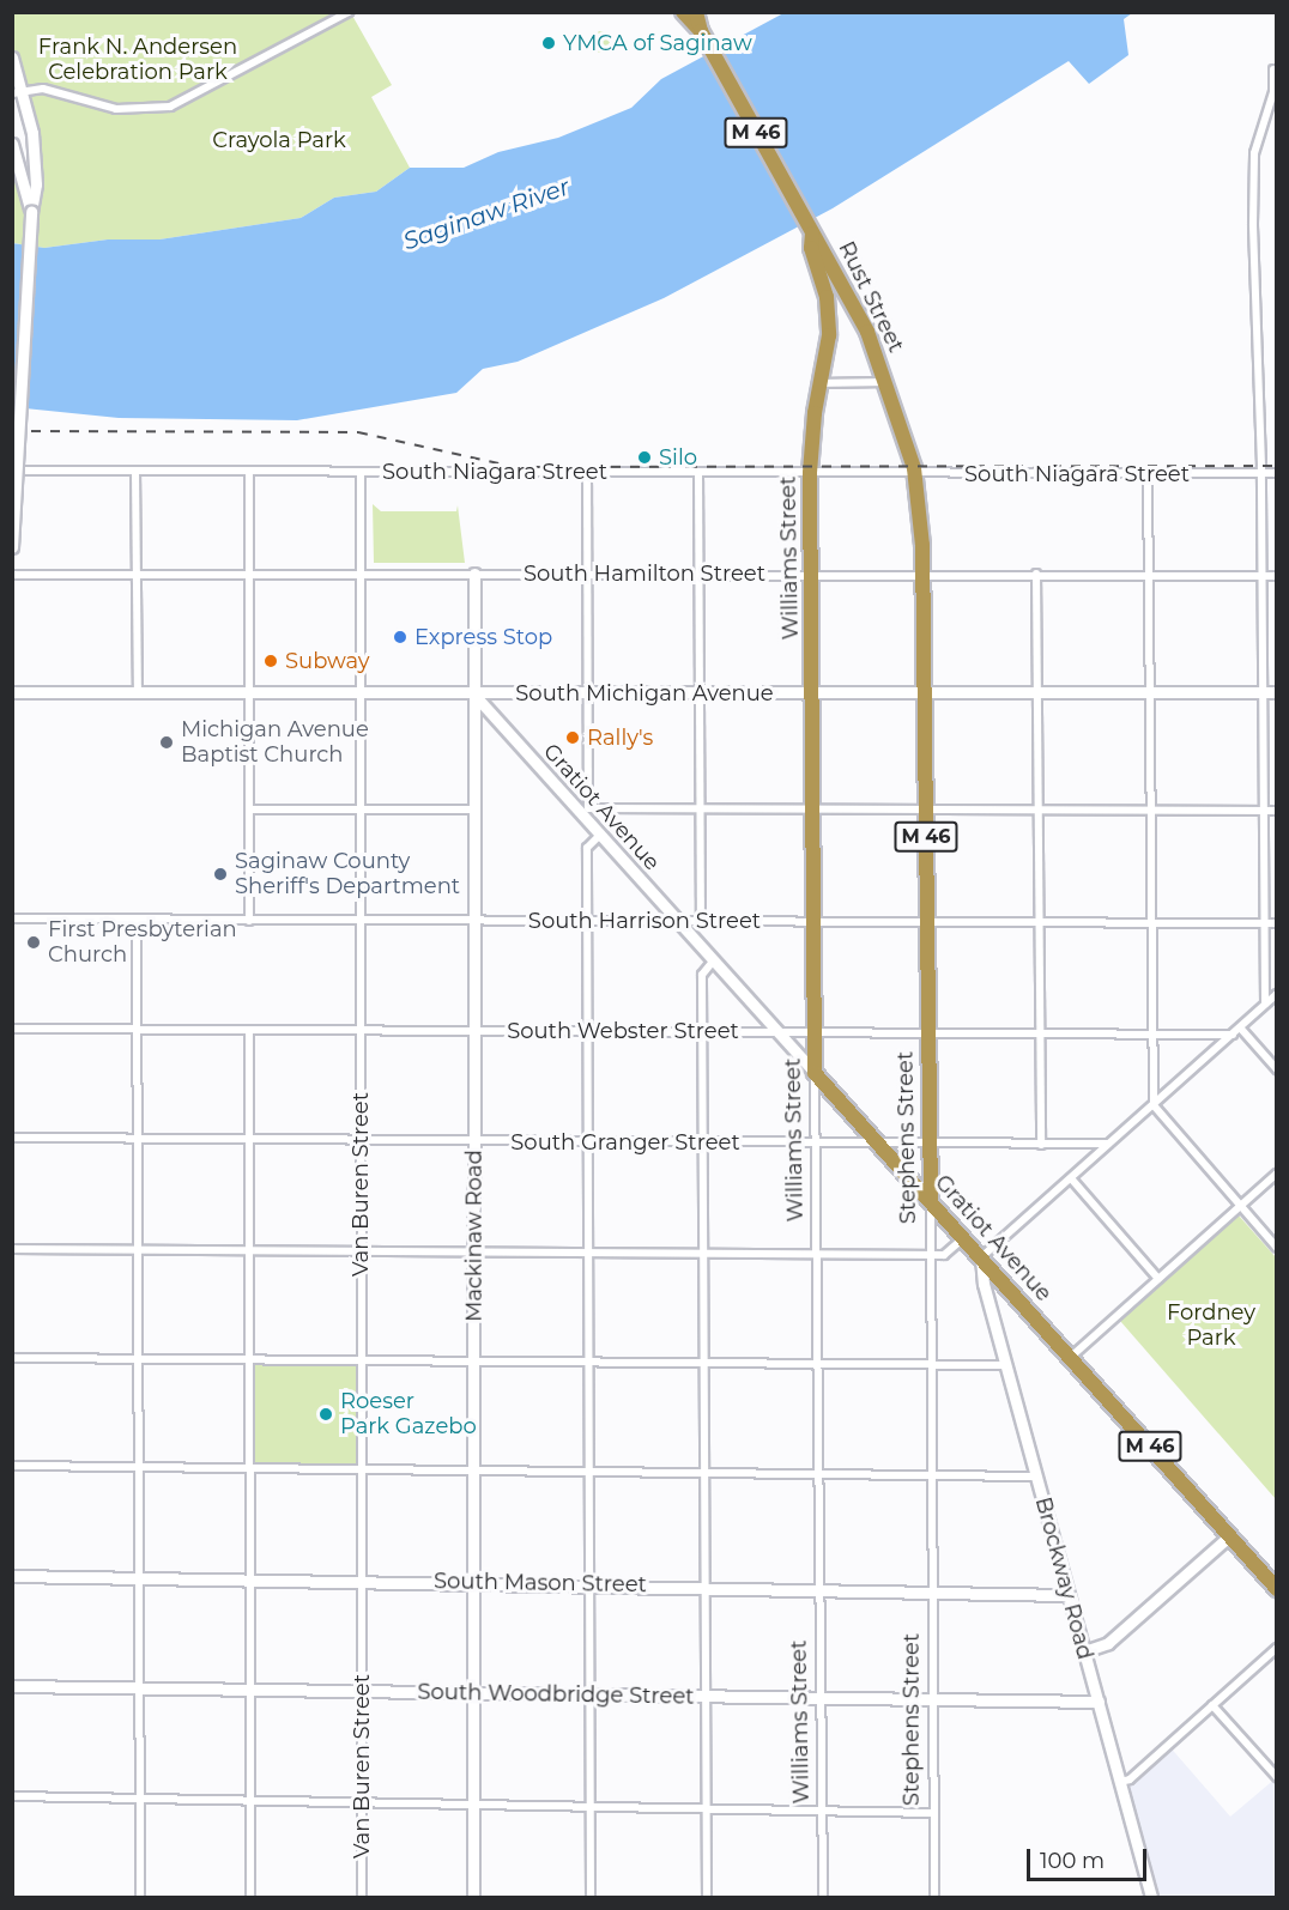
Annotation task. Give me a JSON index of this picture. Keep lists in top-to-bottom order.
{
  "streets": {
    "highway": [
      "M 46",
      "Rust Street",
      "Williams Street",
      "Gratiot Avenue",
      "Stephens Street"
    ],
    "main road": [
      "South Michigan Avenue",
      "Mackinaw Road",
      "Brockway Road",
      "South Mason Street",
      "South Woodbridge Street"
    ],
    "street": [
      "South Niagara Street",
      "South Hamilton Street",
      "South Harrison Street",
      "South Webster Street",
      "South Granger Street",
      "Van Buren Street"
    ]
  },
  "crossings": [
    ["M 46", "Rust Street"],
    ["M 46", "Williams Street"],
    ["Rust Street", "Williams Street"],
    ["Rust Street", "Stephens Street"],
    ["South Niagara Street", "Williams Street"],
    ["South Niagara Street", "Stephens Street"],
    ["South Niagara Street", "Van Buren Street"],
    ["Williams Street", "South Hamilton Street"],
    ["Williams Street", "South Michigan Avenue"],
    ["Williams Street", "Gratiot Avenue"],
    ["Williams Street", "South Harrison Street"],
    ["Williams Street", "South Webster Street"],
    ["Williams Street", "South Granger Street"],
    ["Williams Street", "South Mason Street"],
    ["Williams Street", "South Woodbridge Street"],
    ["South Hamilton Street", "Stephens Street"],
    ["South Hamilton Street", "Van Buren Street"],
    ["South Hamilton Street", "Mackinaw Road"],
    ["South Michigan Avenue", "Gratiot Avenue"],
    ["South Michigan Avenue", "Stephens Street"],
    ["South Michigan Avenue", "Van Buren Street"],
    ["South Michigan Avenue", "Mackinaw Road"],
    ["Gratiot Avenue", "South Harrison Street"],
    ["Gratiot Avenue", "South Webster Street"],
    ["Gratiot Avenue", "Stephens Street"],
    ["Gratiot Avenue", "South Granger Street"],
    ["Gratiot Avenue", "Mackinaw Road"],
    ["Gratiot Avenue", "Brockway Road"],
    ["South Harrison Street", "Stephens Street"],
    ["South Harrison Street", "Van Buren Street"],
    ["South Harrison Street", "Mackinaw Road"],
    ["South Webster Street", "Stephens Street"],
    ["South Webster Street", "Van Buren Street"],
    ["South Webster Street", "Mackinaw Road"],
    ["Stephens Street", "South Granger Street"],
    ["Stephens Street", "South Mason Street"],
    ["Stephens Street", "South Woodbridge Street"],
    ["South Granger Street", "Van Buren Street"],
    ["South Granger Street", "Mackinaw Road"],
    ["Van Buren Street", "South Mason Street"],
    ["Van Buren Street", "South Woodbridge Street"],
    ["Mackinaw Road", "South Mason Street"],
    ["Mackinaw Road", "South Woodbridge Street"],
    ["Brockway Road", "South Mason Street"],
    ["Brockway Road", "South Woodbridge Street"]
  ],
  "water": ["Saginaw River"],
  "parks": ["Frank N. Andersen Celebration Park", "Crayola Park", "Fordney Park"],
  "places": [
    "YMCA of Saginaw",
    "Silo",
    "Express Stop",
    "Subway",
    "Rally's",
    "Michigan Avenue Baptist Church",
    "Saginaw County Sheriff's Department",
    "First Presbyterian Church",
    "Roeser Park Gazebo"
  ],
  "scale_bar": "100 m"
}
